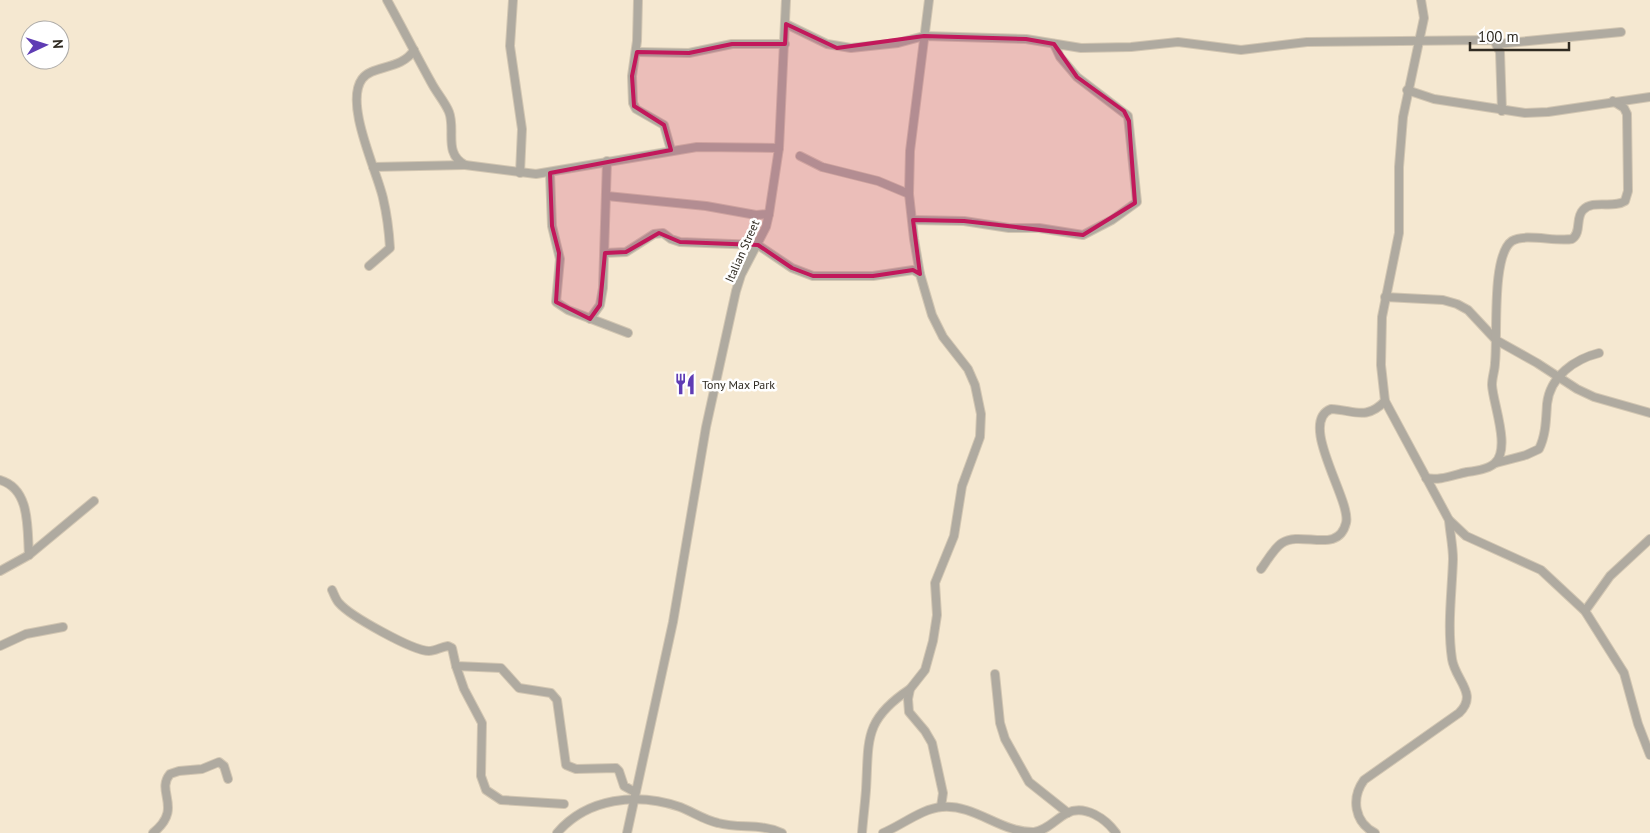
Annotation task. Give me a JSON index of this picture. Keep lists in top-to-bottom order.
{
  "streets": {
    "street": ["Italian Street"]
  },
  "places": {
    "restaurant": ["Tony Max Park"]
  },
  "scale_bar": "100 m",
  "north": "right"
}
